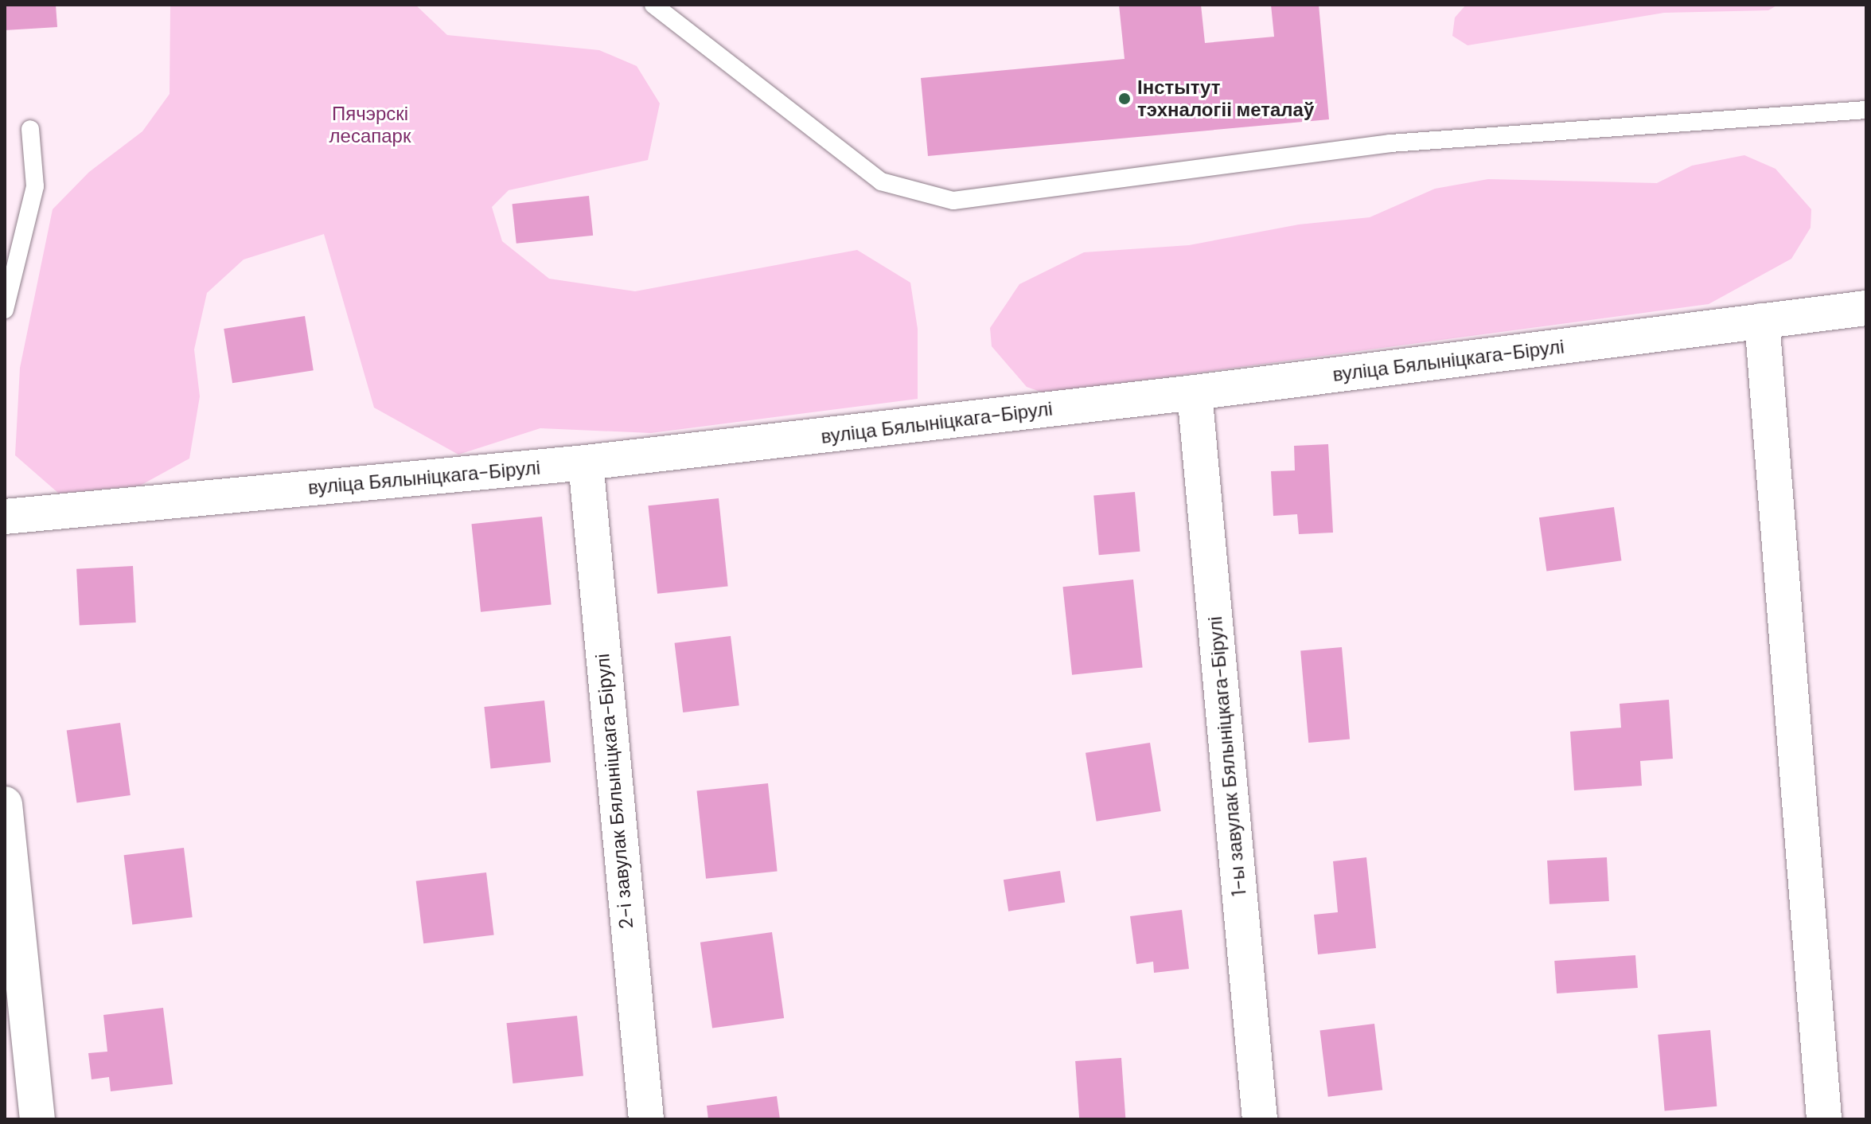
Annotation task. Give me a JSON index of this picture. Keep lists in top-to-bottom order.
{
  "streets": {
    "street": ["вуліца Бялыніцкага-Бірулі", "1-ы завулак Бялыніцкага-Бірулі", "2-і завулак Бялыніцкага-Бірулі"]
  },
  "crossings": [
    ["вуліца Бялыніцкага-Бірулі", "1-ы завулак Бялыніцкага-Бірулі"],
    ["вуліца Бялыніцкага-Бірулі", "2-і завулак Бялыніцкага-Бірулі"]
  ],
  "parks": ["Пячэрскі лесапарк"],
  "places": ["Інстытут тэхналогіі металаў"]
}
